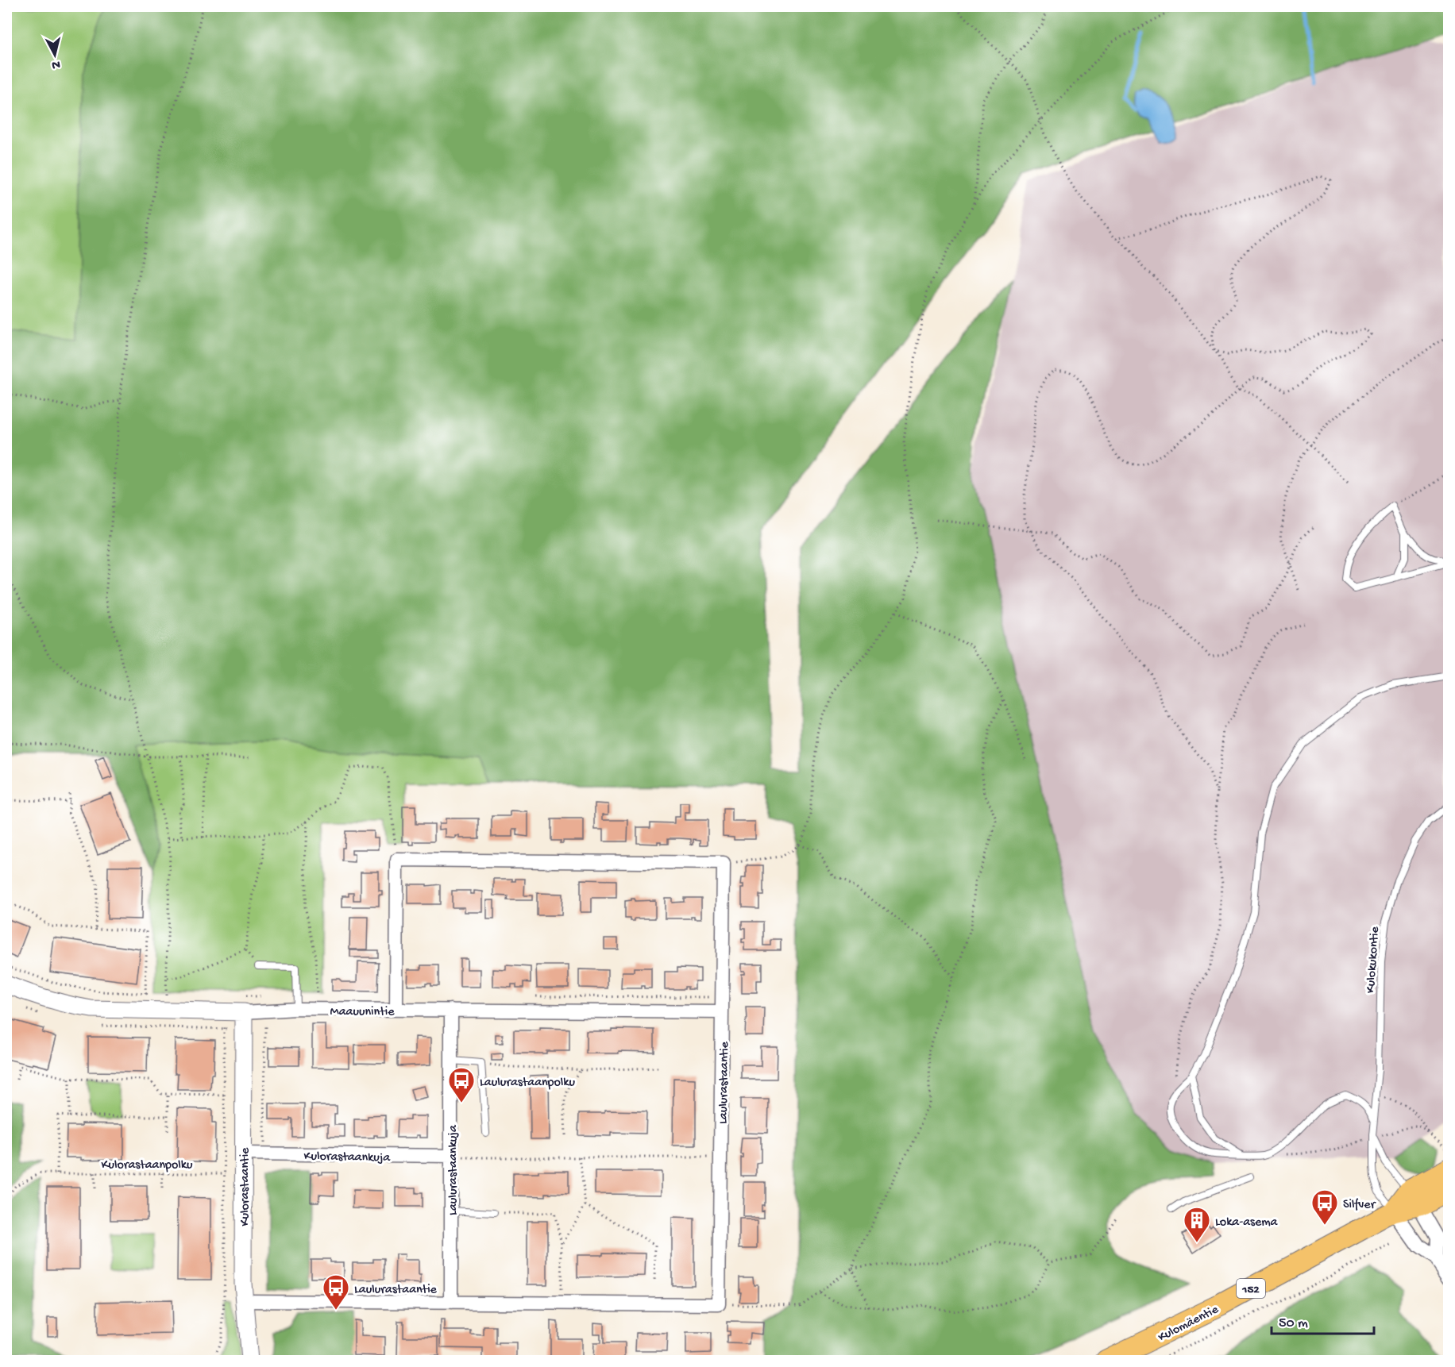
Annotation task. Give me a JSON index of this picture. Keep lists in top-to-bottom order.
{
  "streets": {
    "main road": ["152", "Kulomäentie"],
    "street": [
      "Maauunintie",
      "Laulurastaantie",
      "Kulorastaankuja",
      "Laulurastaankuja",
      "Kulorastaantie"
    ],
    "lane": ["Kulokukontie"],
    "path": ["Kulorastaanpolku"]
  },
  "crossings": [
    ["Kulokukontie", "Kulomäentie"],
    ["Maauunintie", "Laulurastaantie"],
    ["Maauunintie", "Laulurastaankuja"],
    ["Maauunintie", "Kulorastaantie"],
    ["Kulorastaankuja", "Laulurastaankuja"],
    ["Kulorastaankuja", "Kulorastaantie"],
    ["Kulorastaanpolku", "Kulorastaantie"]
  ],
  "places": {
    "bus stop": ["Laulurastaanpolku", "Silfver", "Laulurastaantie"],
    "building": ["Loka-asema"]
  },
  "scale_bar": "50 m",
  "north": "bottom"
}
